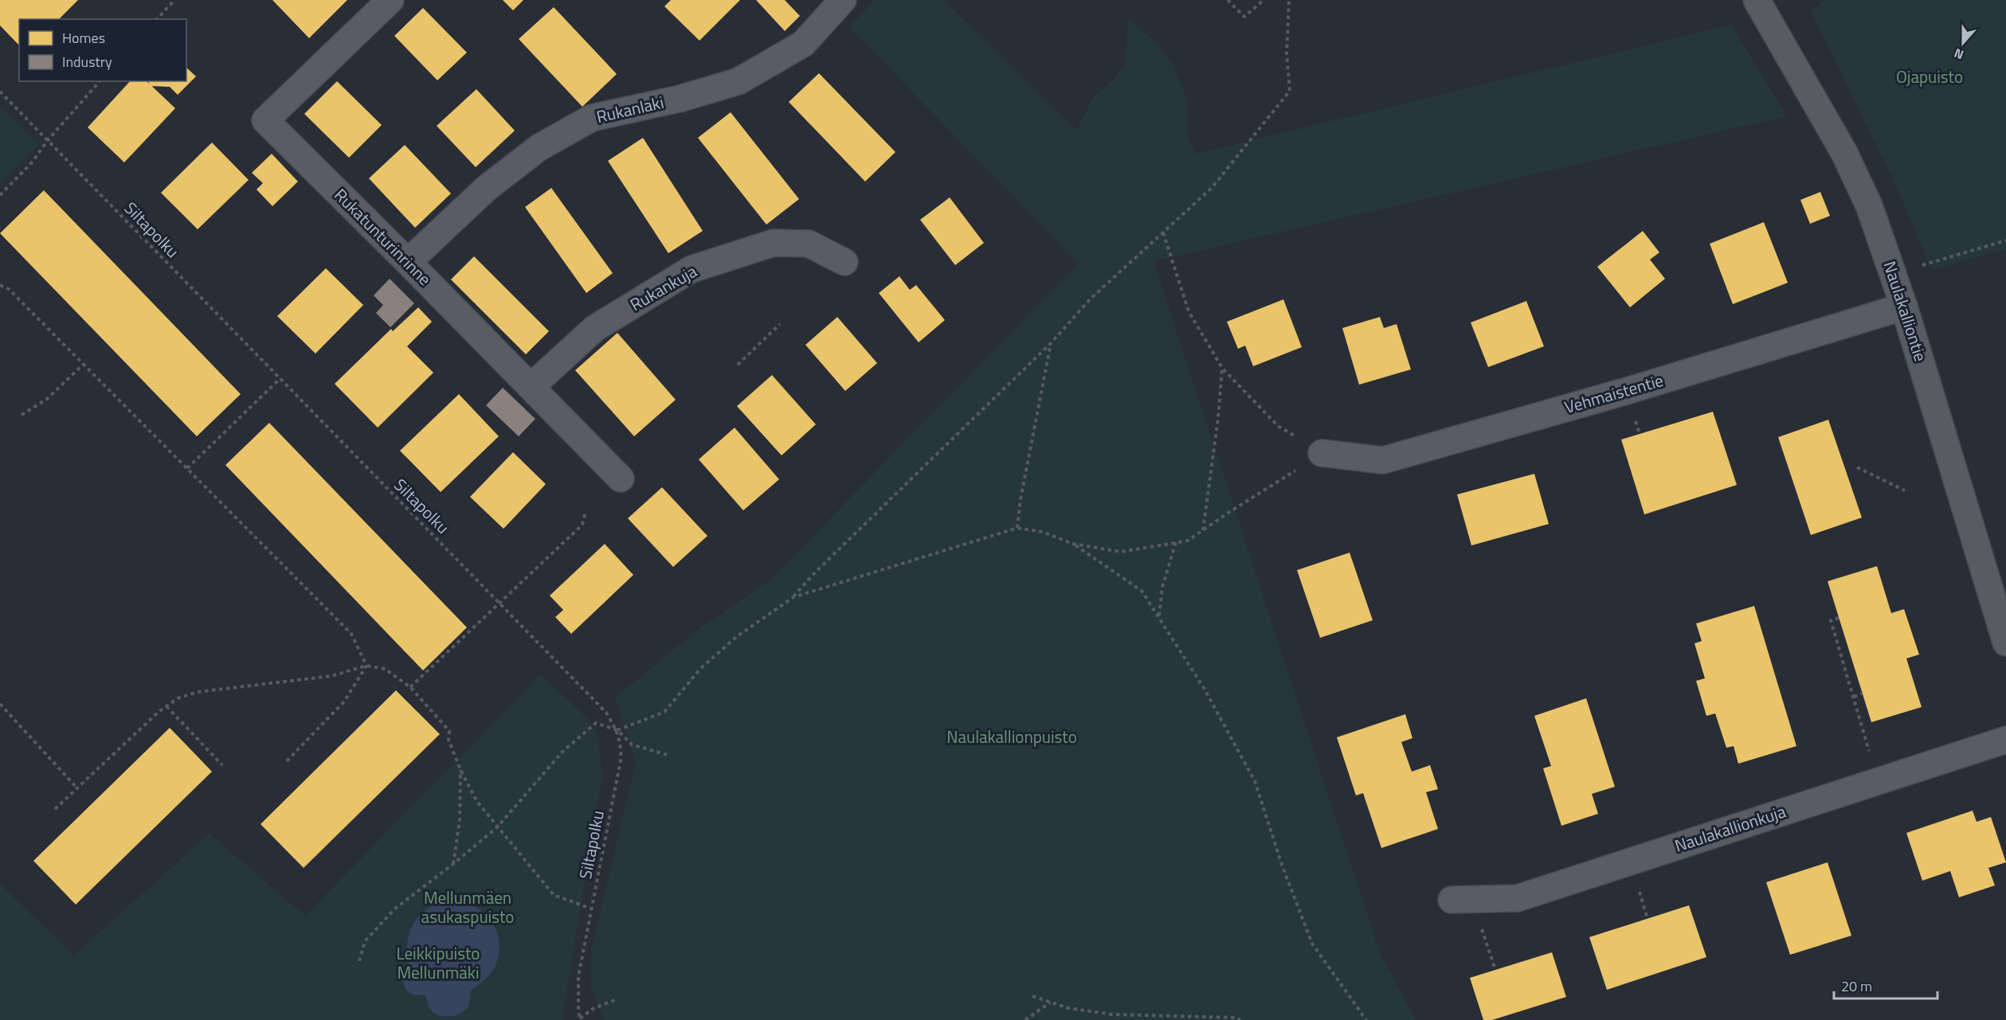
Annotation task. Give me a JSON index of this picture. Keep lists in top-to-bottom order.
{
  "streets": {
    "street": [
      "Rukanlaki",
      "Rukatunturinrinne",
      "Rukankuja",
      "Naulakalliontie",
      "Vehmaistentie",
      "Naulakallionkuja"
    ],
    "path": ["Siltapolku"]
  },
  "crossings": [
    ["Rukanlaki", "Rukatunturinrinne"],
    ["Rukatunturinrinne", "Rukankuja"],
    ["Naulakalliontie", "Vehmaistentie"]
  ],
  "parks": [
    "Ojapuisto",
    "Naulakallionpuisto",
    "Mellunmäen asukaspuisto",
    "Leikkipuisto Mellunmäki"
  ],
  "legend": ["Homes", "Industry"],
  "scale_bar": "20 m",
  "north": "bottom"
}
